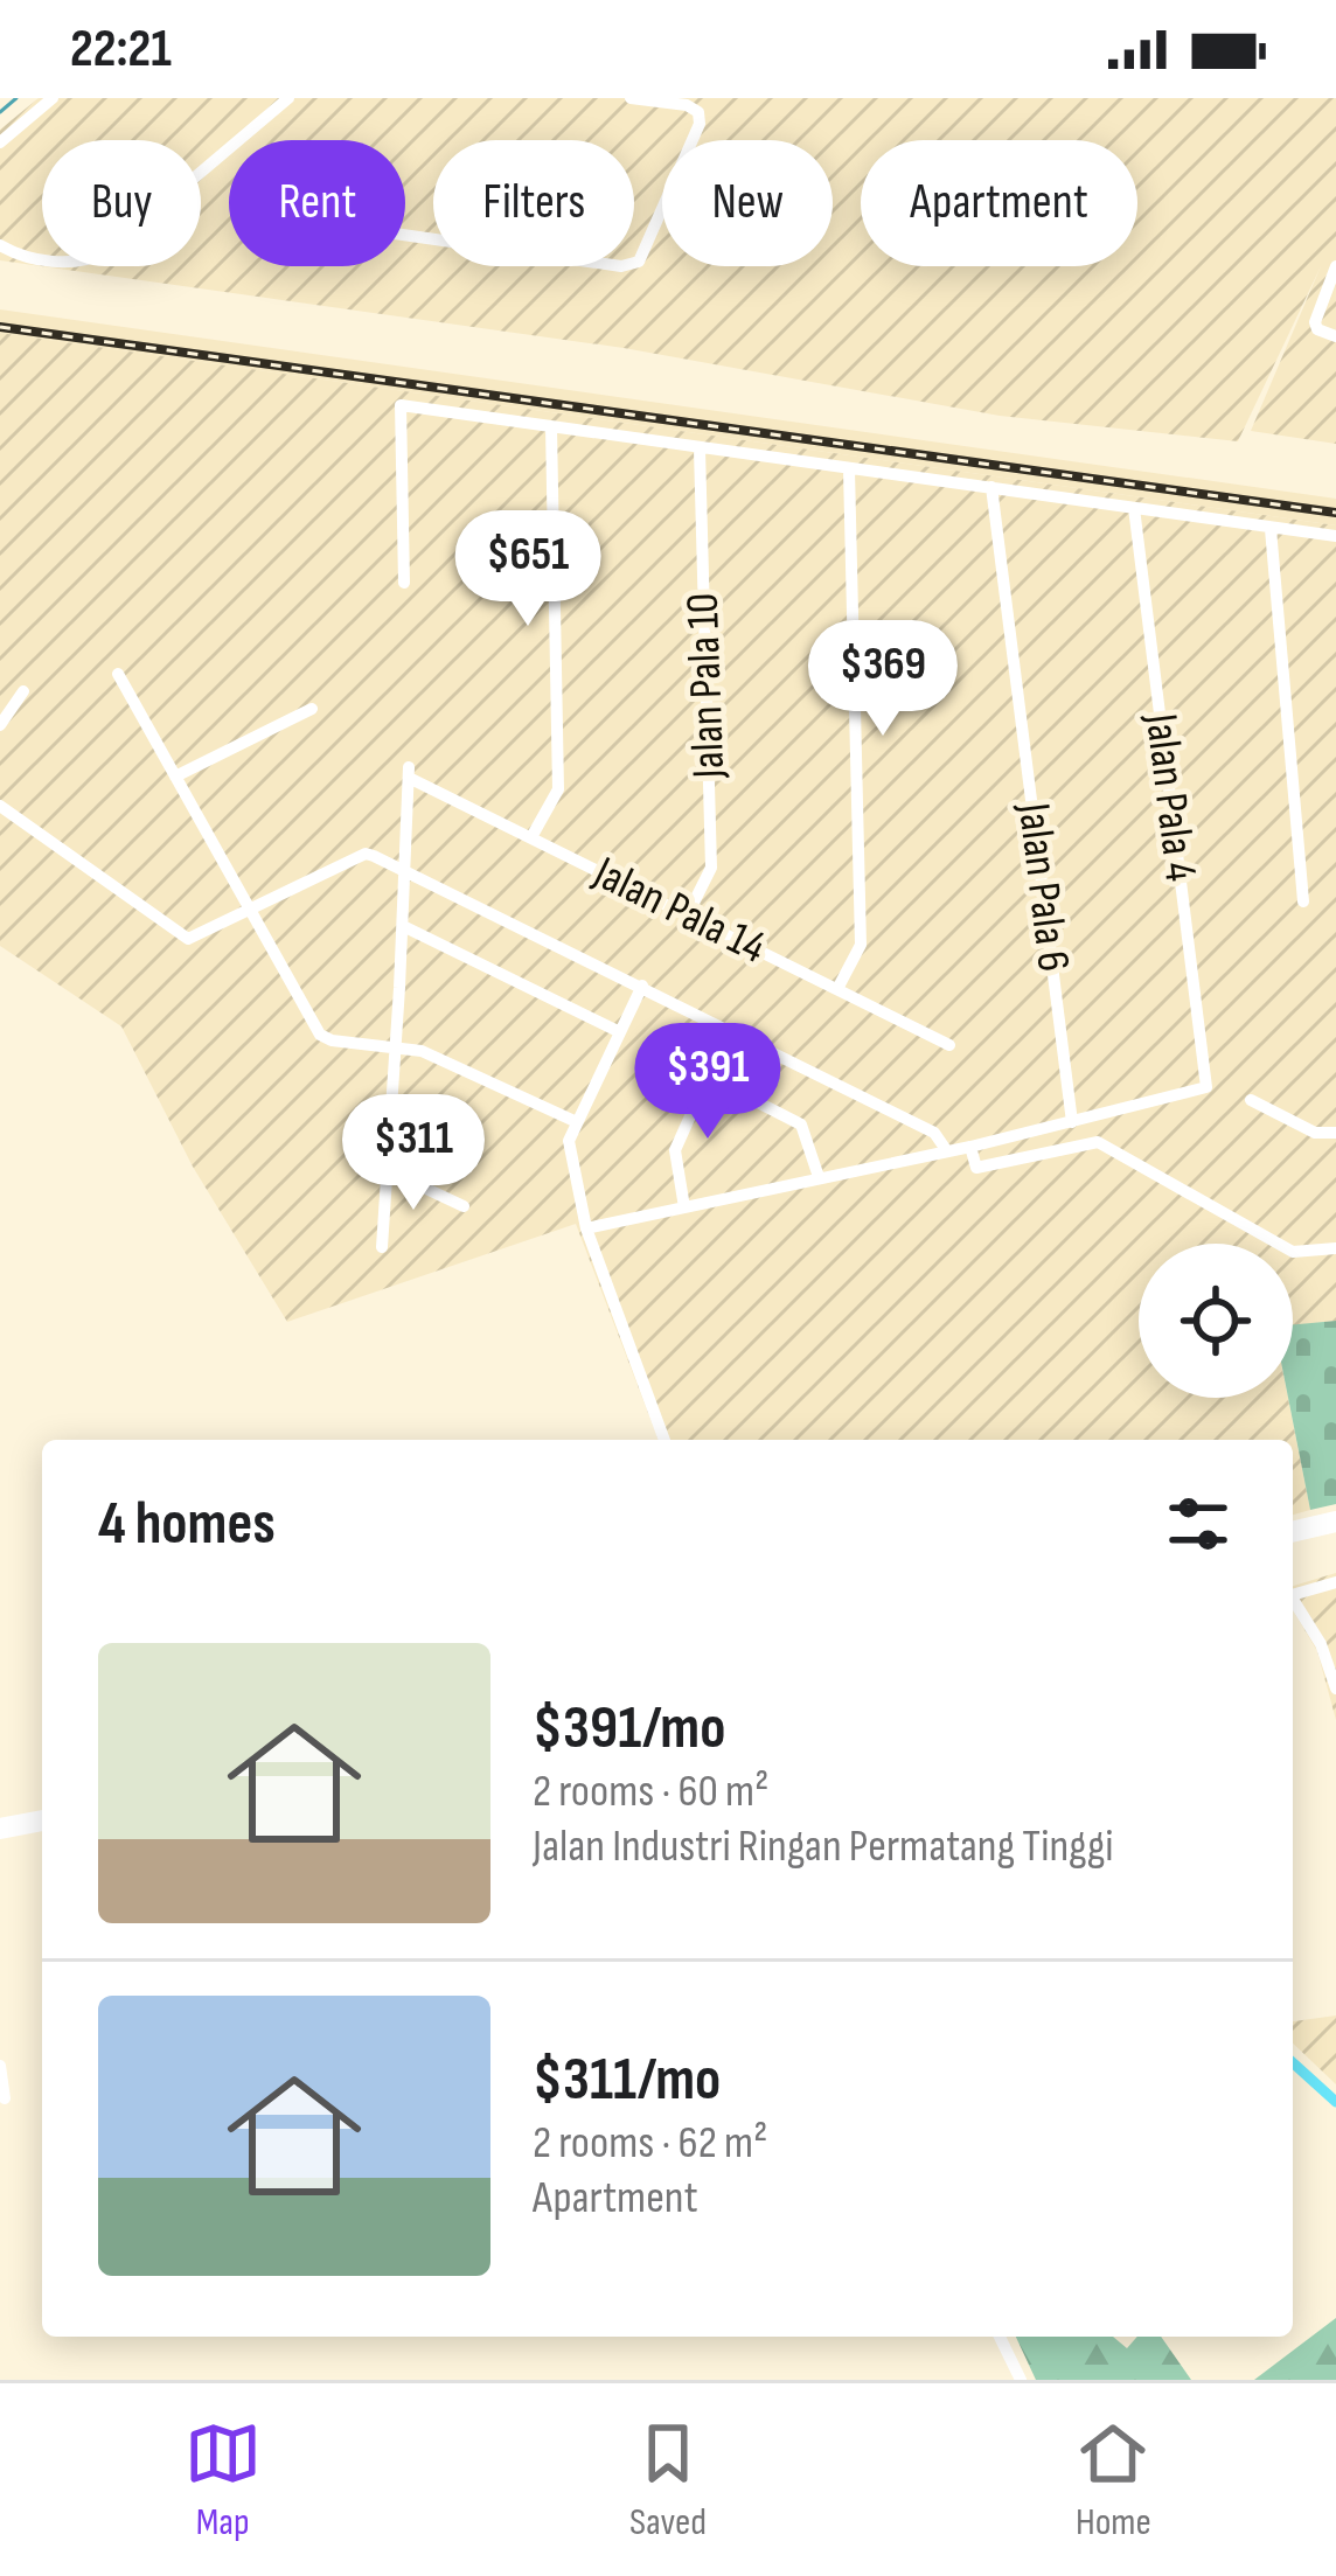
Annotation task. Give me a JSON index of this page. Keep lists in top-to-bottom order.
{
  "streets": {
    "street": [
      "Jalan Pala 10",
      "Jalan Pala 4",
      "Jalan Pala 6",
      "Jalan Pala 14"
    ]
  },
  "crossings": [
    ["Jalan Pala 10", "Jalan Pala 14"],
    ["Jalan Pala 4", "Jalan Pala 6"]
  ],
  "page": {
    "status": "22:21",
    "chip": [
      "Buy",
      "Rent",
      "Filters",
      "New",
      "Apartment"
    ],
    "price": [
      "$651",
      "$369",
      "$391",
      "$311"
    ],
    "heading": "4 homes",
    "list": [
      {
        "name": "$391/mo",
        "note": "2 rooms · 60 m² · Jalan Industri Ringan Permatang Tinggi"
      },
      {
        "name": "$311/mo",
        "note": "2 rooms · 62 m² · Apartment"
      }
    ],
    "tabs": ["Map", "Saved", "Home"]
  }
}
